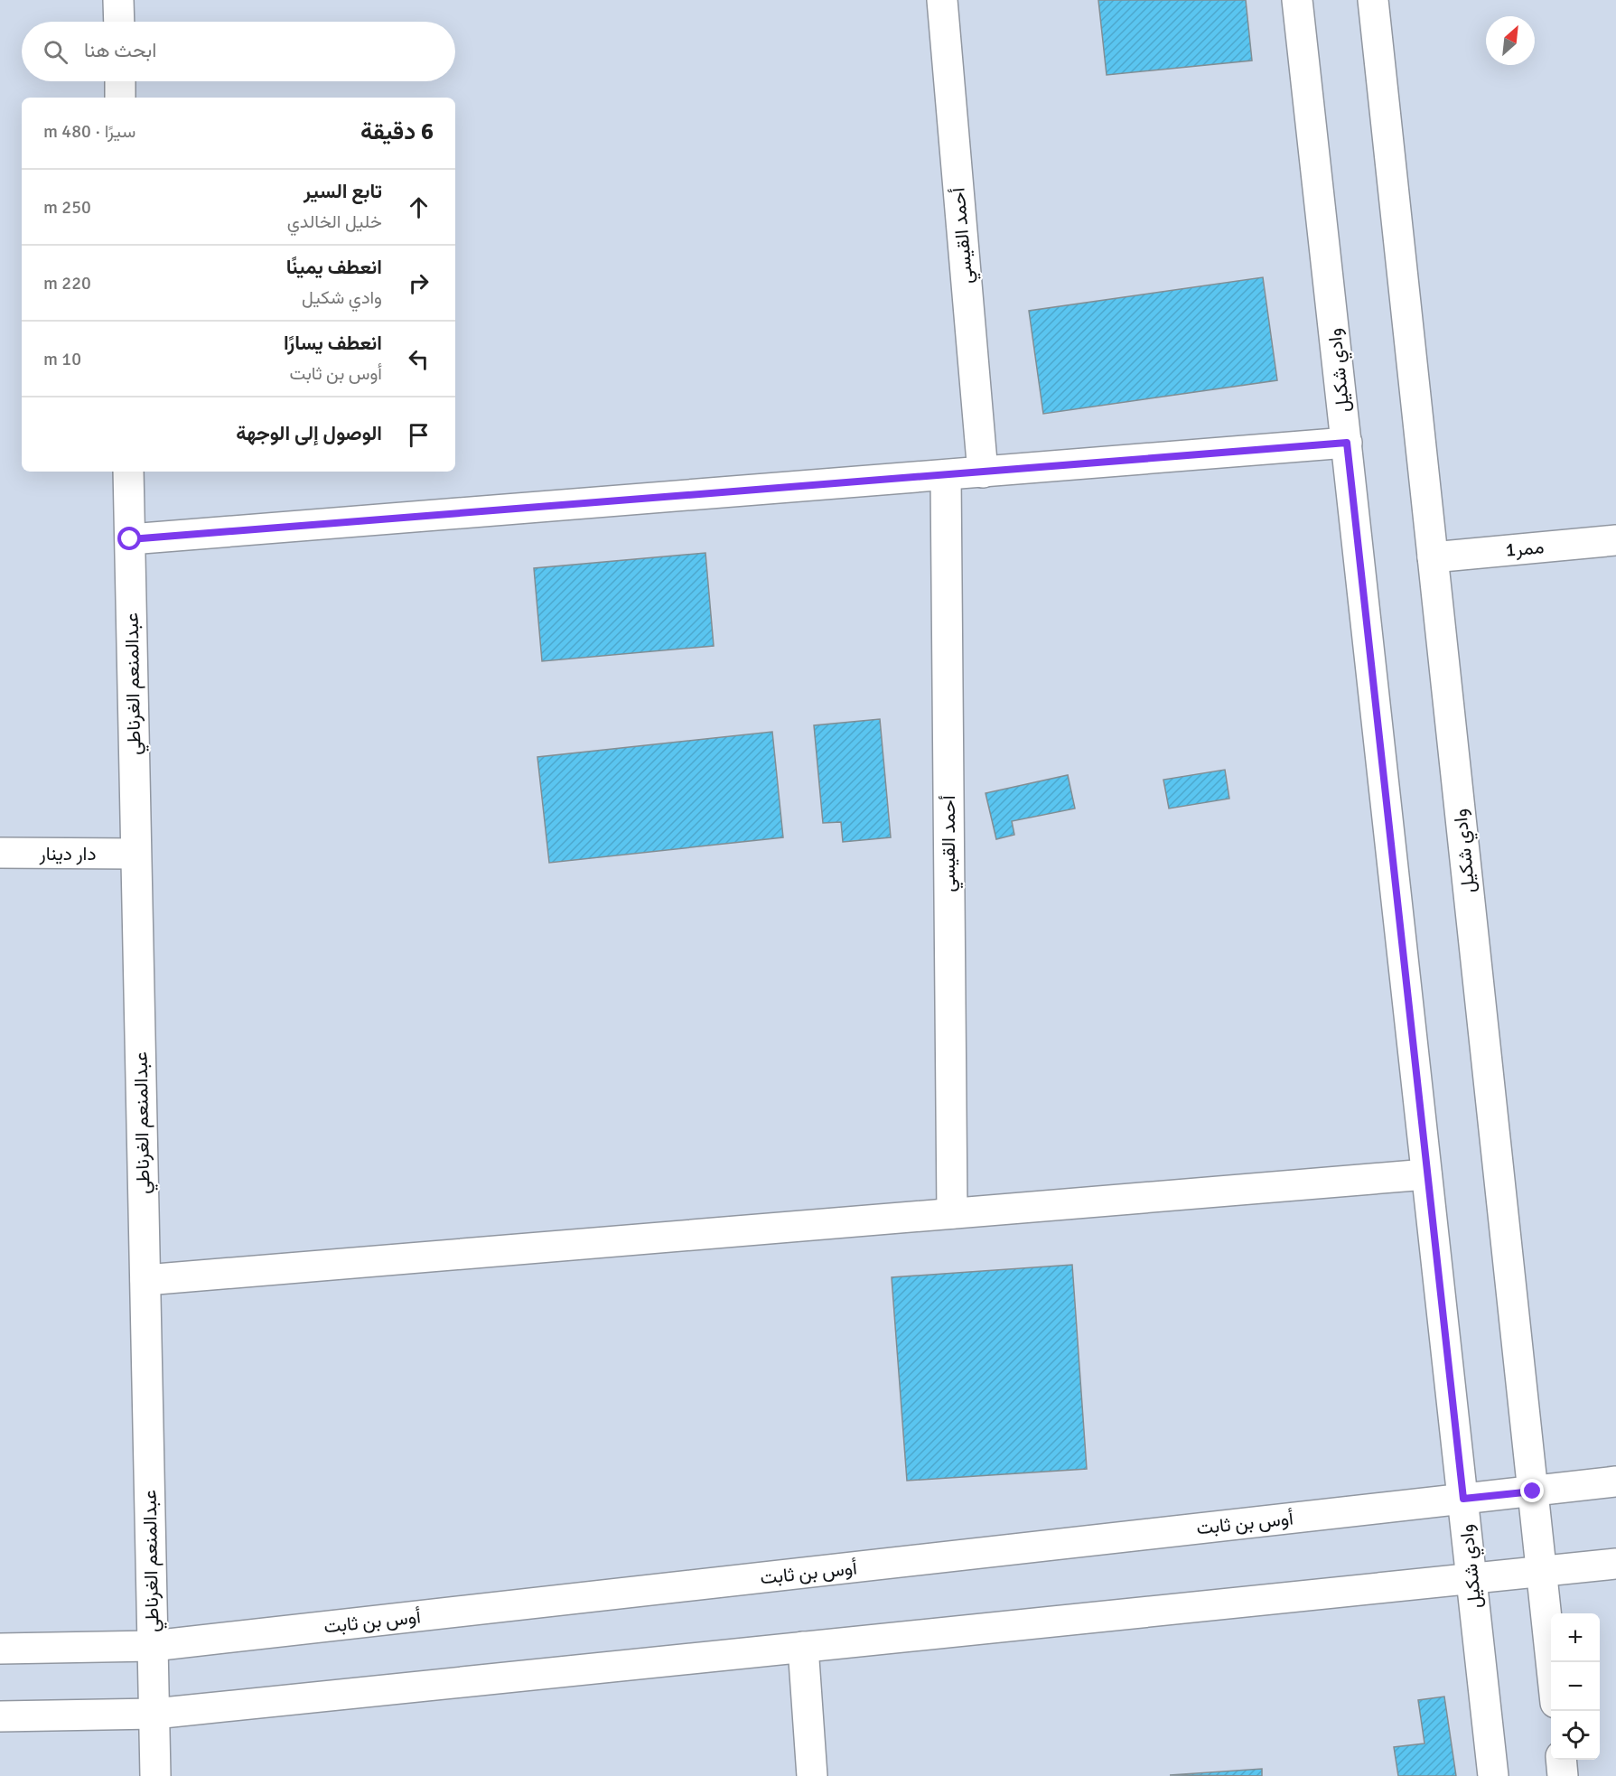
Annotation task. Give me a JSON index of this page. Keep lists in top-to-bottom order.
{
  "streets": {
    "street": [
      "أحمد القيسي",
      "وادي شكيل",
      "ممر1",
      "عبدالمنعم الغرناطي",
      "دار دينار",
      "أوس بن ثابت"
    ]
  },
  "crossings": [
    ["وادي شكيل", "ممر1"],
    ["وادي شكيل", "أوس بن ثابت"],
    ["عبدالمنعم الغرناطي", "دار دينار"],
    ["عبدالمنعم الغرناطي", "أوس بن ثابت"]
  ],
  "north": "top right",
  "page": {
    "search": "ابحث هنا",
    "heading": ["6 دقيقة", "سيرًا · 480 m"],
    "list": [
      ["تابع السير", "خليل الخالدي", "250 m"],
      ["انعطف يمينًا", "وادي شكيل", "220 m"],
      ["انعطف يسارًا", "أوس بن ثابت", "10 m"],
      "الوصول إلى الوجهة"
    ],
    "map_buttons": ["+", "−"]
  }
}
